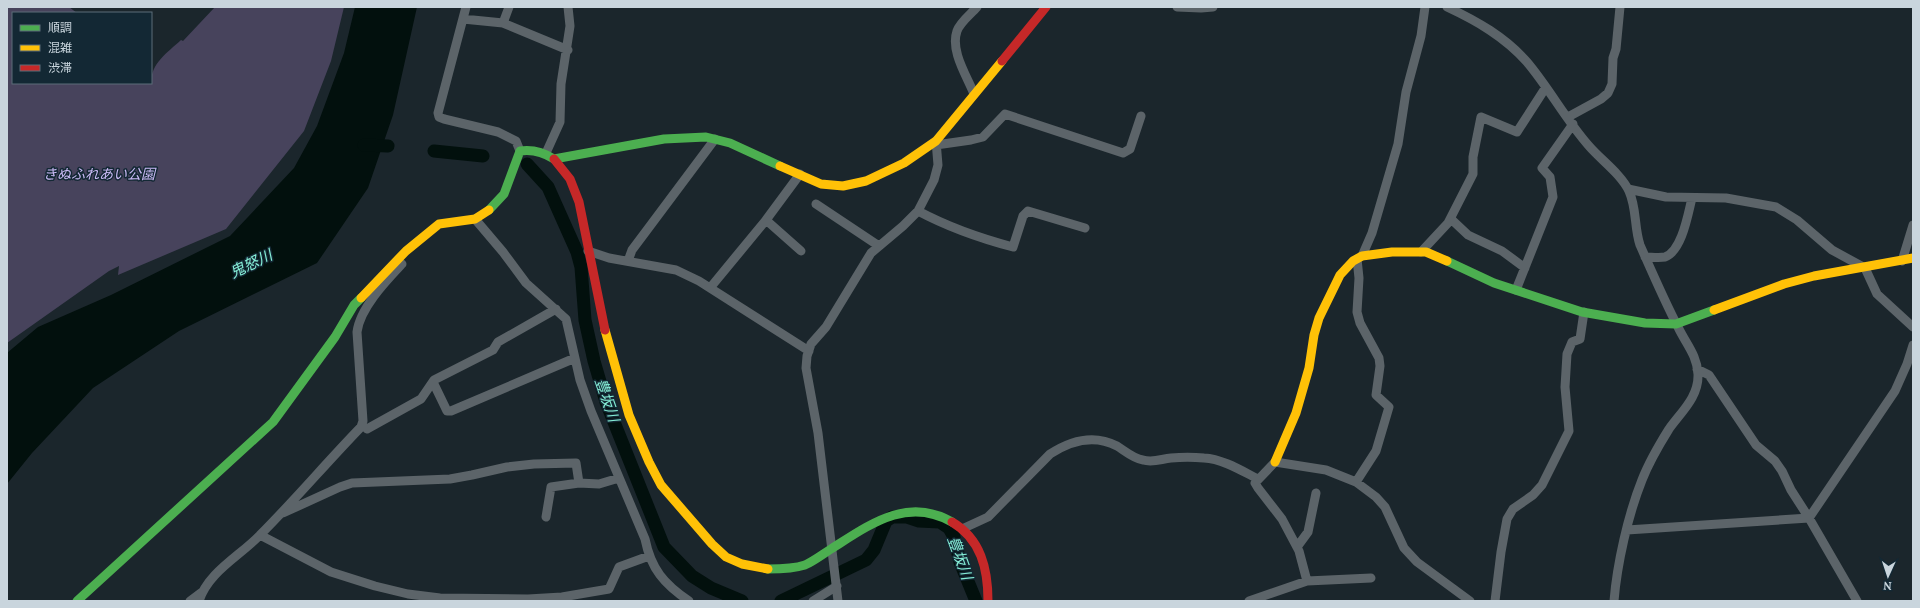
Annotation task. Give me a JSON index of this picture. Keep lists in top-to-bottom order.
{
  "water": ["鬼怒川", "豊坂川"],
  "parks": ["きぬふれあい公園"],
  "legend": ["順調", "混雑", "渋滞"],
  "north": "bottom"
}
